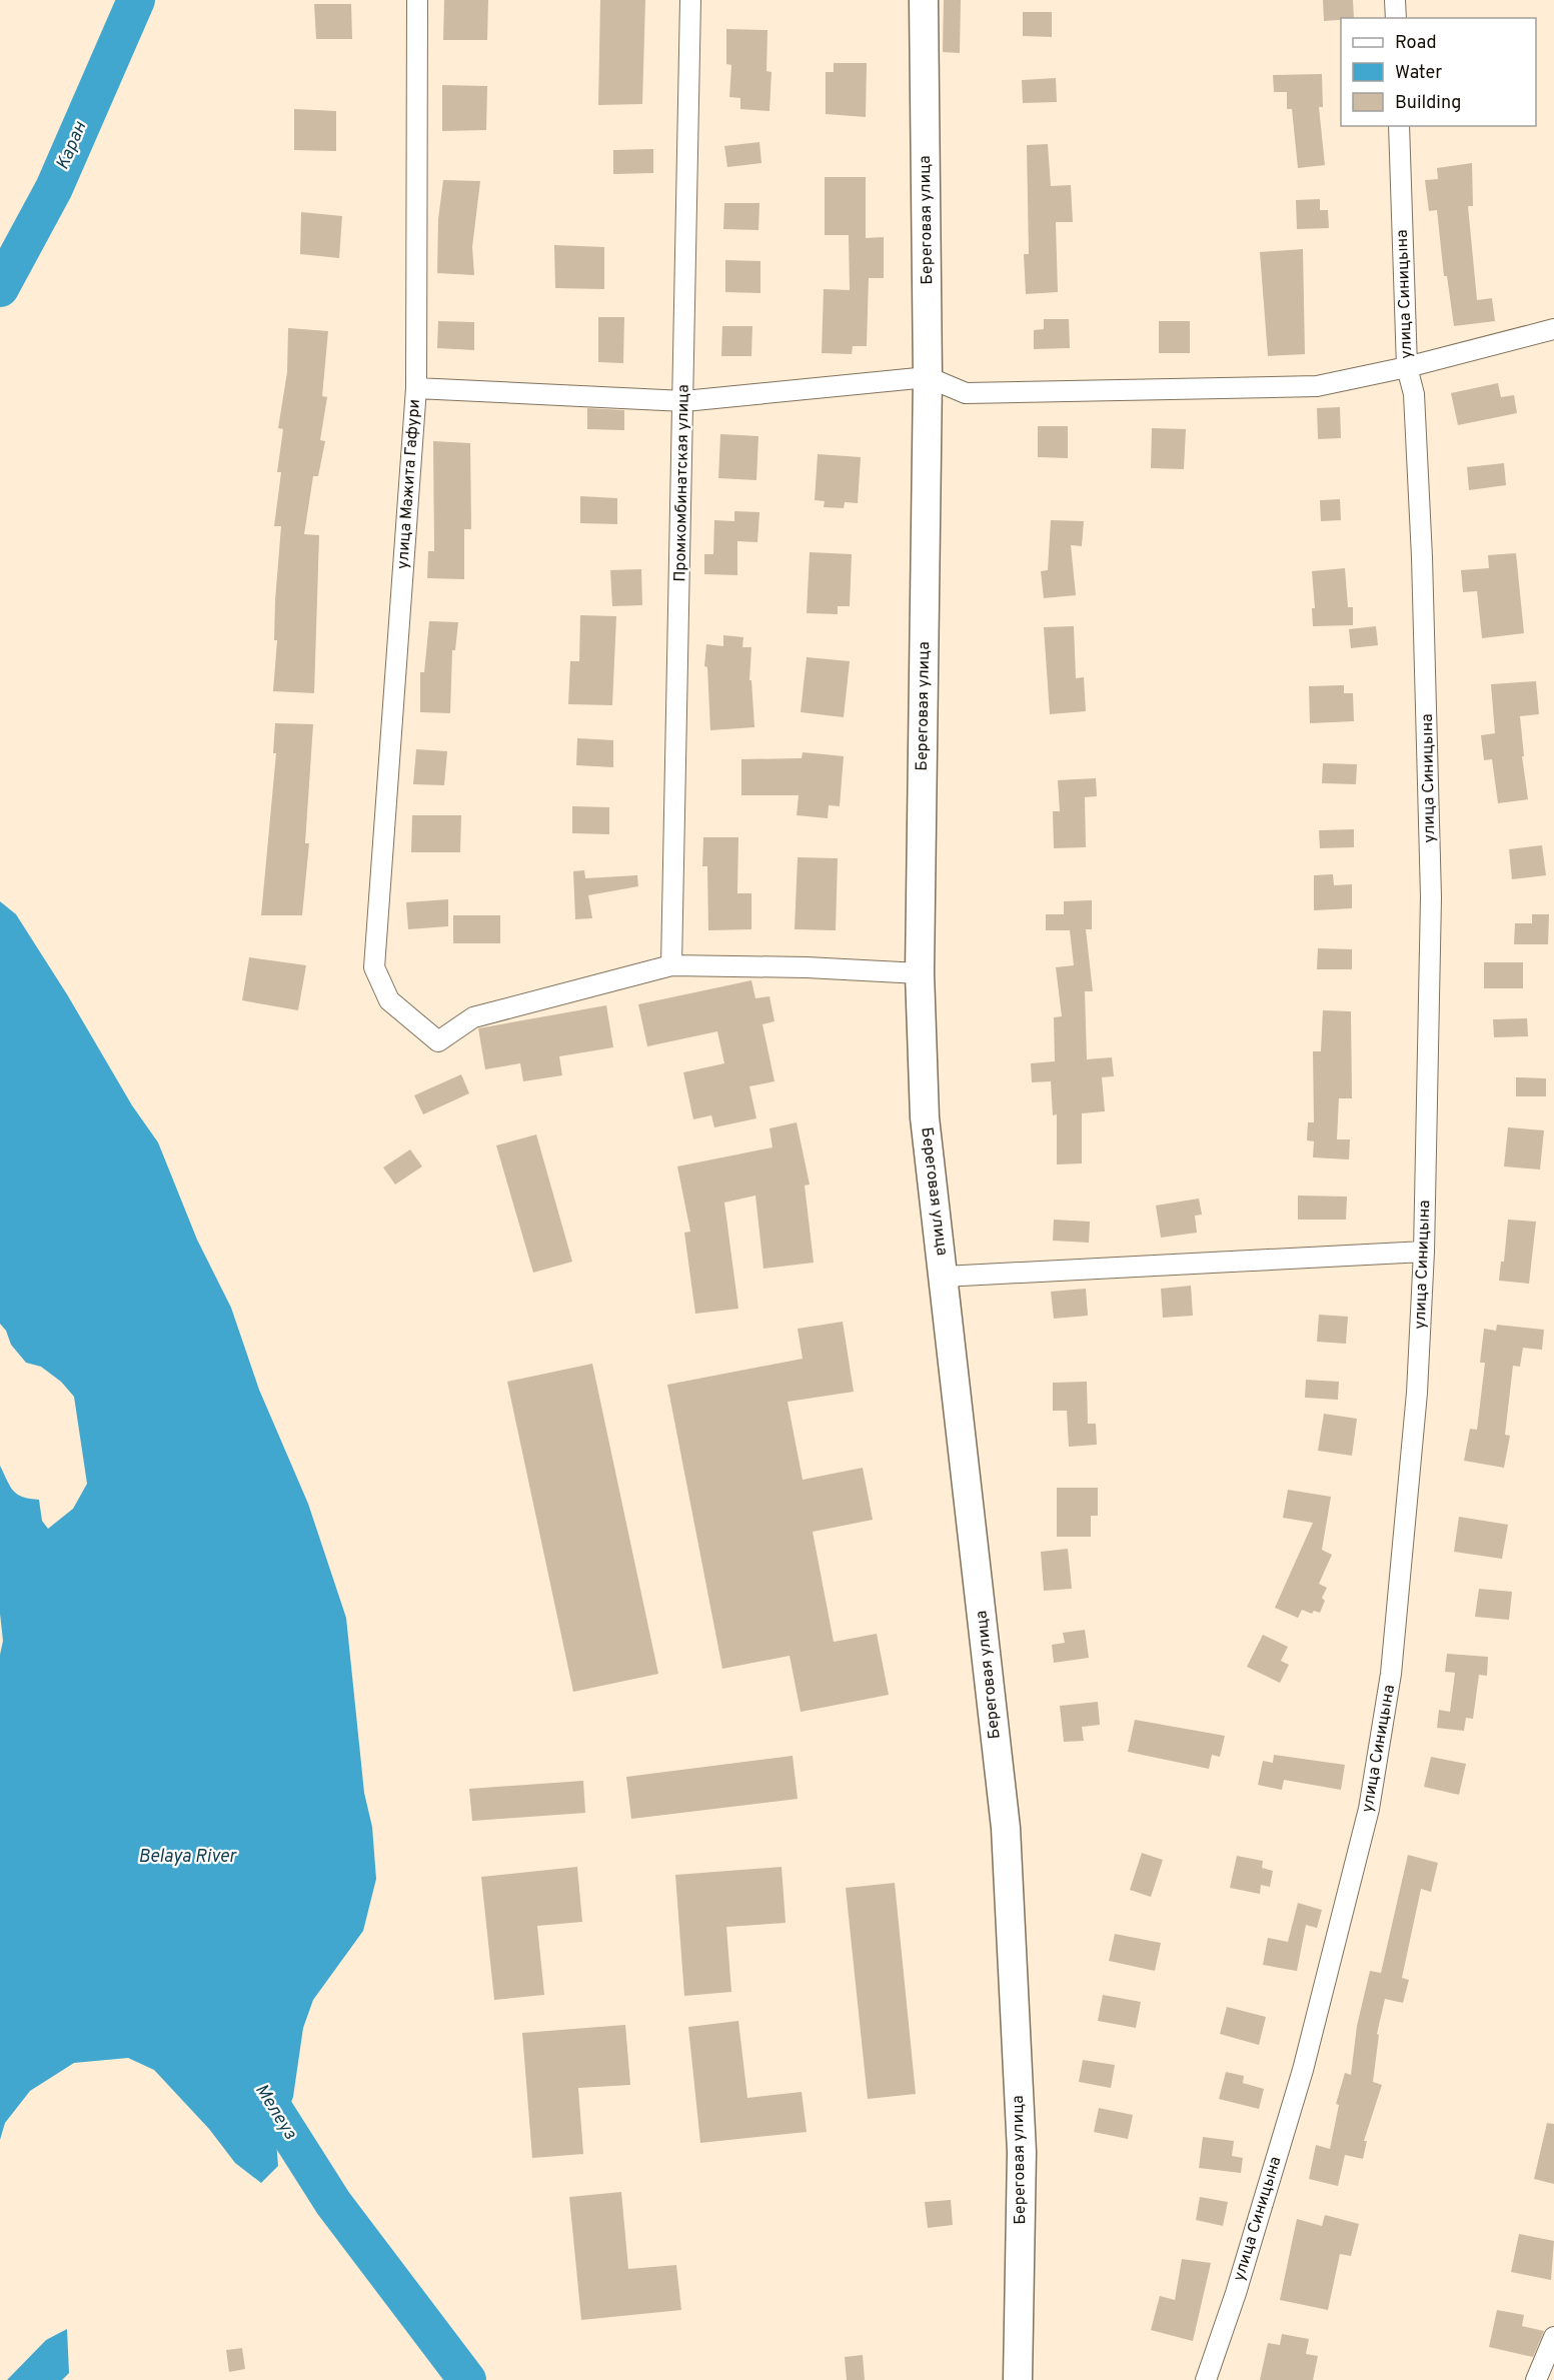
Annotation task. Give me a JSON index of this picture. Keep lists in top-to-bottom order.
{
  "streets": {
    "main road": ["Береговая улица"],
    "street": ["улица Синицына", "Промкомбинатская улица", "улица Мажита Гафури"]
  },
  "crossings": [
    ["Промкомбинатская улица", "улица Мажита Гафури"]
  ],
  "water": ["Каран", "Belaya River", "Мелеуз"],
  "legend": ["Road", "Water", "Building"]
}
